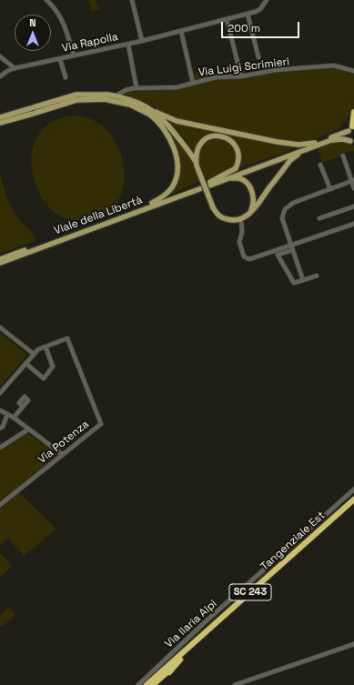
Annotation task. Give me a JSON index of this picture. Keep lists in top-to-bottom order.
{
  "streets": {
    "highway": ["Tangenziale Est", "SC 243"],
    "main road": ["Viale della Libertà"],
    "street": [
      "Via Rapolla",
      "Via Luigi Scrimieri",
      "Via Potenza",
      "Via Ilaria Alpi"
    ]
  },
  "scale_bar": "200 m",
  "north": "top"
}
